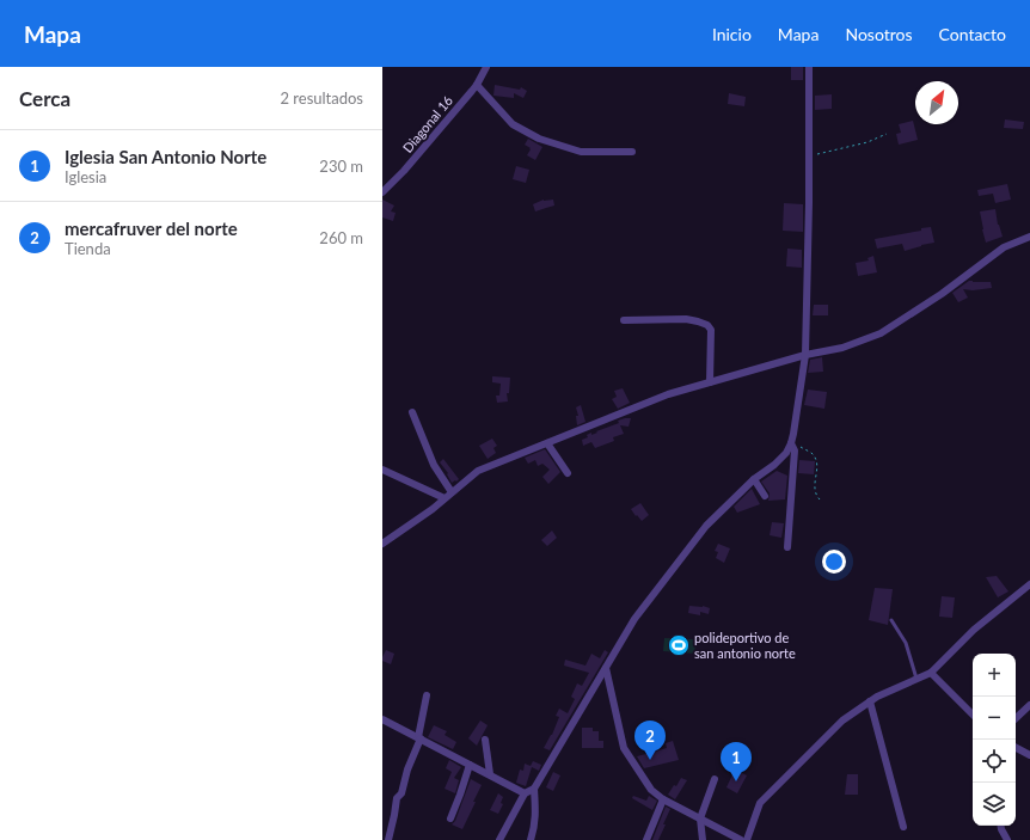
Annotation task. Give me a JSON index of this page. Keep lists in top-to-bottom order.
{
  "streets": {
    "street": ["Diagonal 16"]
  },
  "places": {
    "sports": ["polideportivo de san antonio norte"]
  },
  "north": "top right",
  "page": {
    "header": "Mapa",
    "nav": [
      "Inicio",
      "Mapa",
      "Nosotros",
      "Contacto"
    ],
    "heading": ["Cerca", "2 resultados"],
    "list": [
      {
        "mark": "1",
        "name": "Iglesia San Antonio Norte",
        "note": "Iglesia",
        "value": "230 m"
      },
      {
        "mark": "2",
        "name": "mercafruver del norte",
        "note": "Tienda",
        "value": "260 m"
      }
    ],
    "map_buttons": ["+", "−"],
    "pins": ["2", "1"]
  }
}
